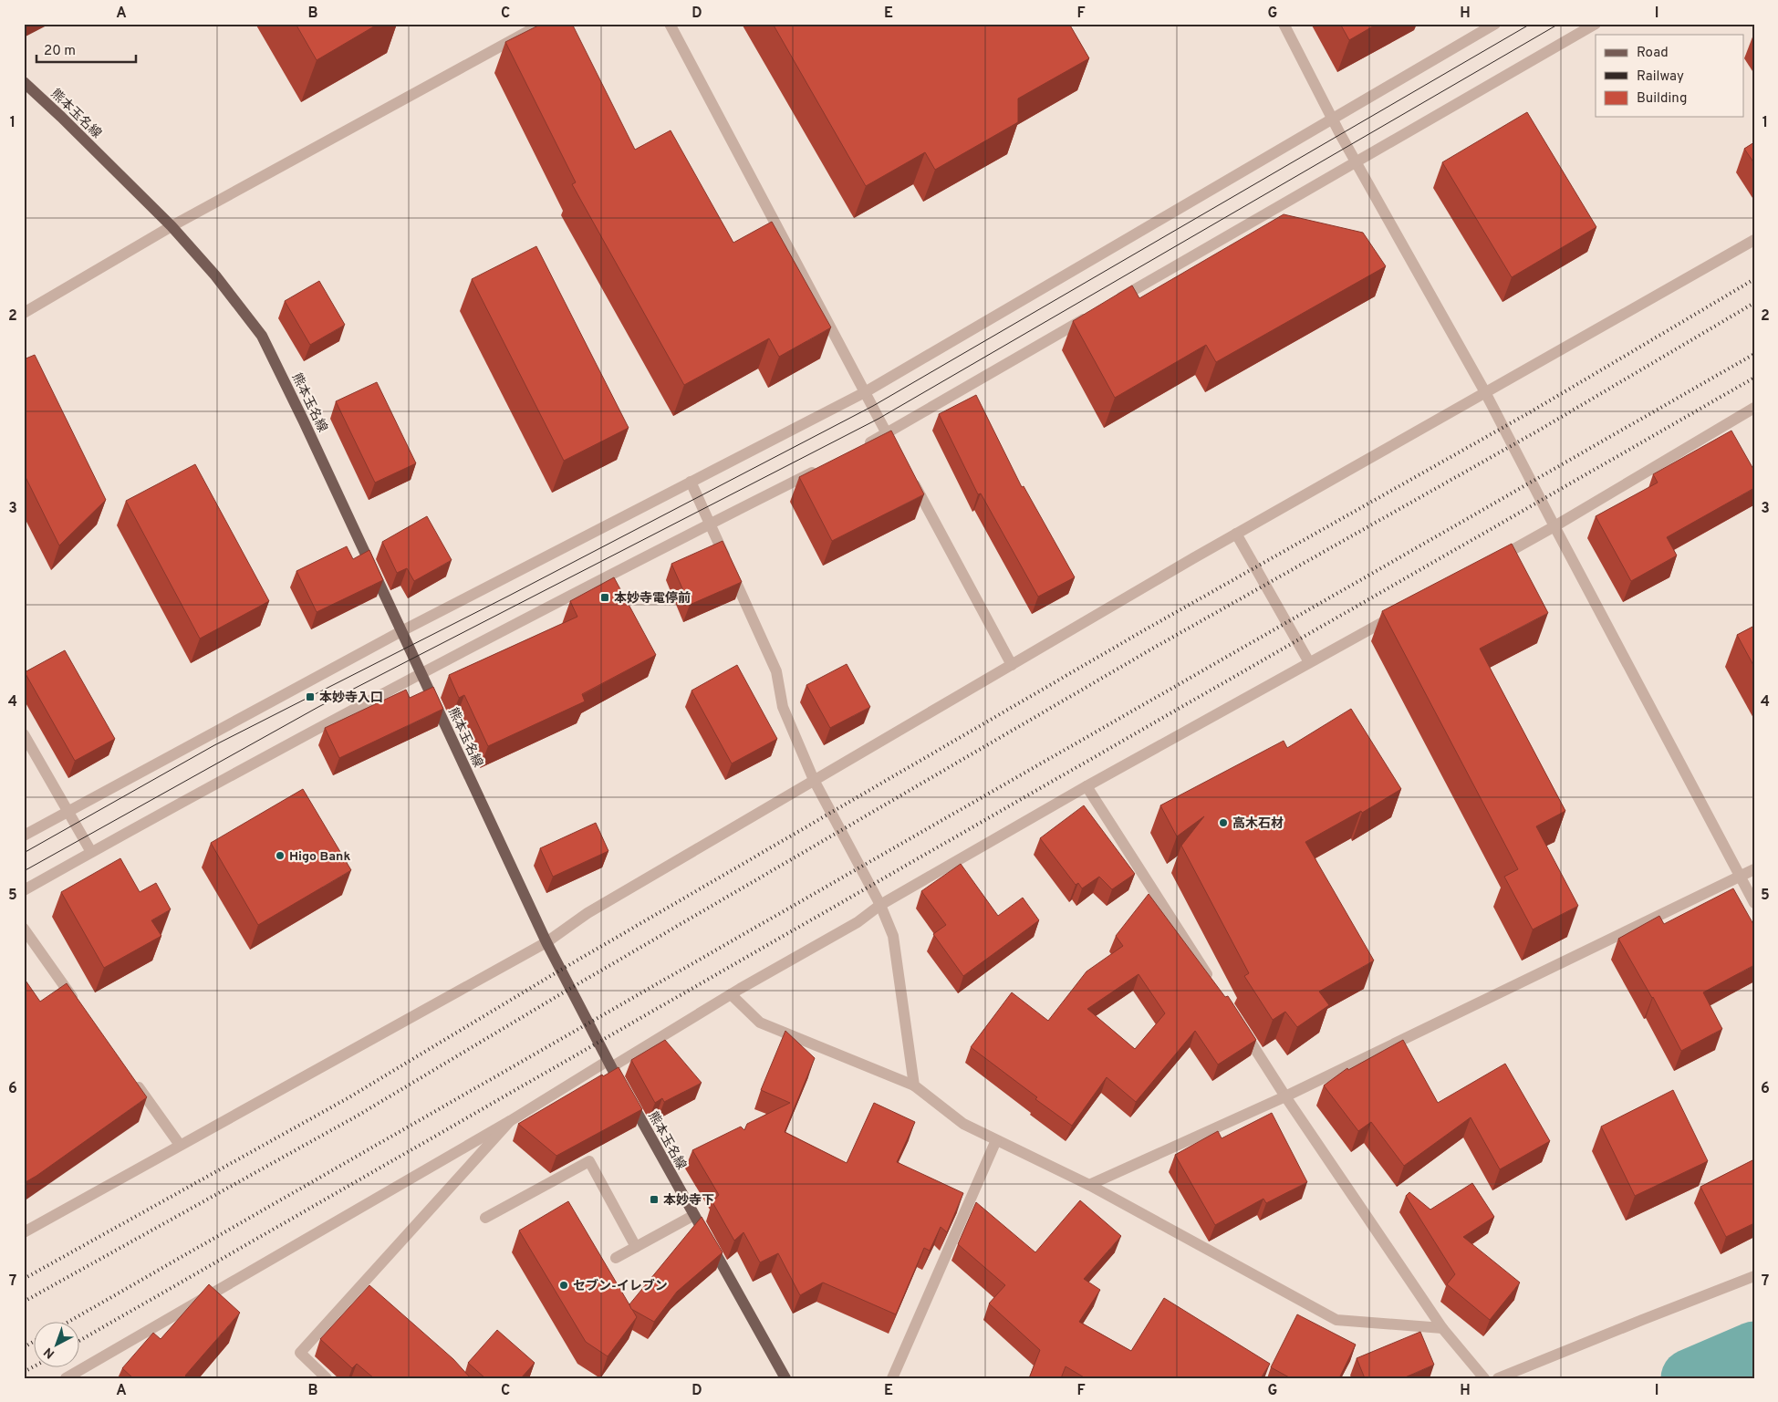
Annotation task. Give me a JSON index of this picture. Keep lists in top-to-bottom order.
{
  "streets": {
    "main road": ["熊本玉名線"]
  },
  "places": {
    "transit": ["本妙寺電停前", "本妙寺入口", "本妙寺下"],
    "other": ["高木石材", "Higo Bank", "セブン-イレブン"]
  },
  "legend": ["Road", "Railway", "Building"],
  "scale_bar": "20 m",
  "north": "bottom left",
  "grid": {
    "columns": [
      "A",
      "B",
      "C",
      "D",
      "E",
      "F",
      "G",
      "H",
      "I"
    ],
    "rows": [
      "1",
      "2",
      "3",
      "4",
      "5",
      "6",
      "7"
    ]
  }
}
